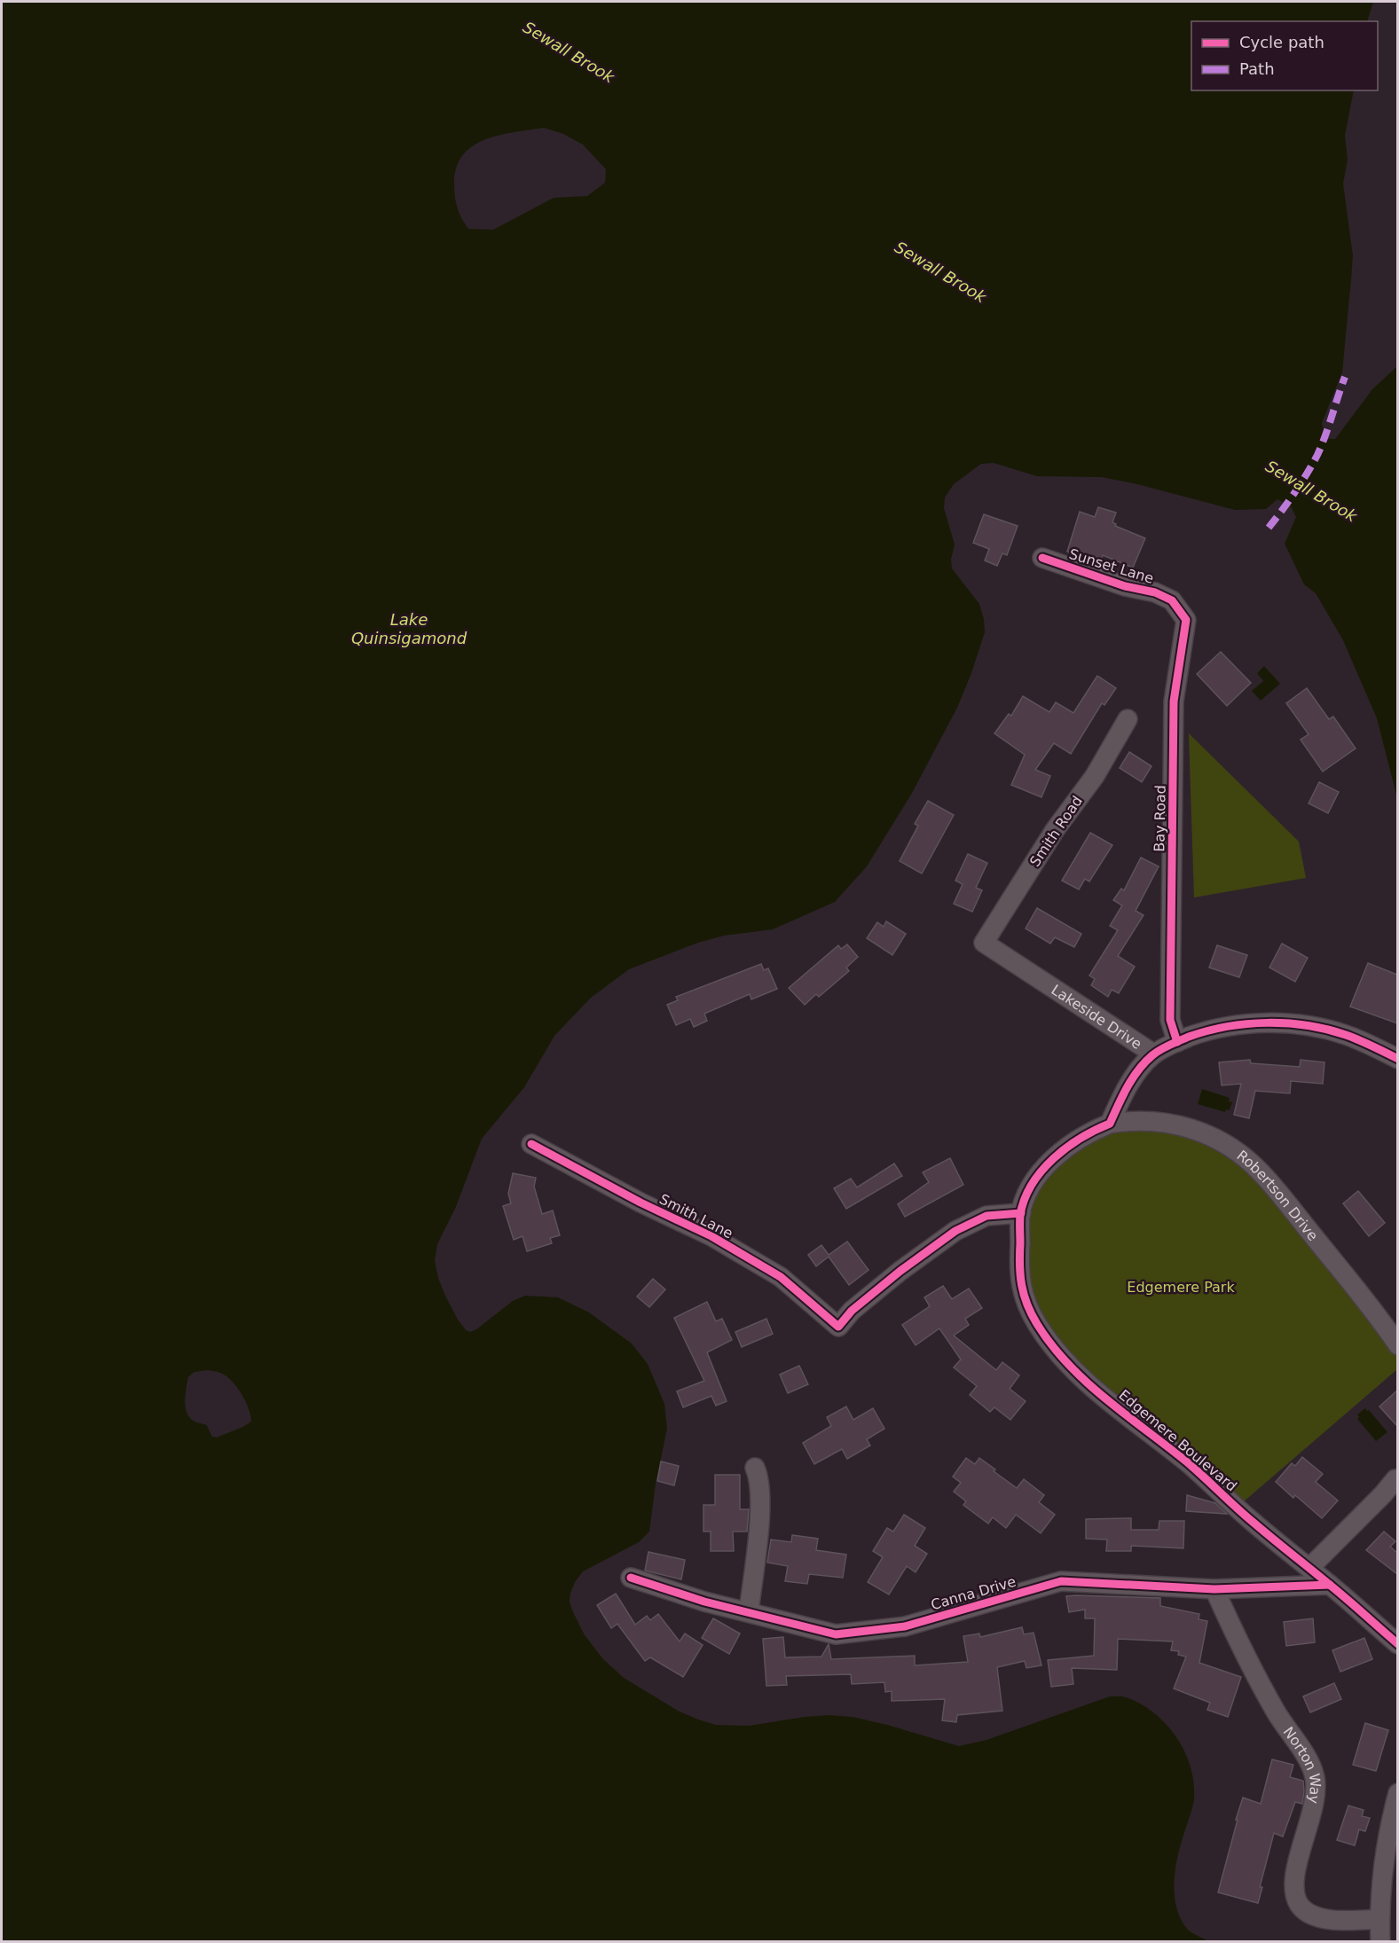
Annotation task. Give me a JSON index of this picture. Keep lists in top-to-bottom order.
{
  "streets": {
    "street": [
      "Sunset Lane",
      "Bay Road",
      "Smith Road",
      "Lakeside Drive",
      "Robertson Drive",
      "Smith Lane",
      "Edgemere Boulevard",
      "Canna Drive",
      "Norton Way"
    ]
  },
  "crossings": [
    ["Sunset Lane", "Bay Road"],
    ["Bay Road", "Lakeside Drive"],
    ["Smith Road", "Lakeside Drive"],
    ["Robertson Drive", "Smith Lane"],
    ["Robertson Drive", "Edgemere Boulevard"],
    ["Smith Lane", "Edgemere Boulevard"],
    ["Edgemere Boulevard", "Canna Drive"],
    ["Canna Drive", "Norton Way"]
  ],
  "water": ["Sewall Brook", "Lake Quinsigamond"],
  "parks": ["Edgemere Park"],
  "legend": ["Cycle path", "Path"]
}
